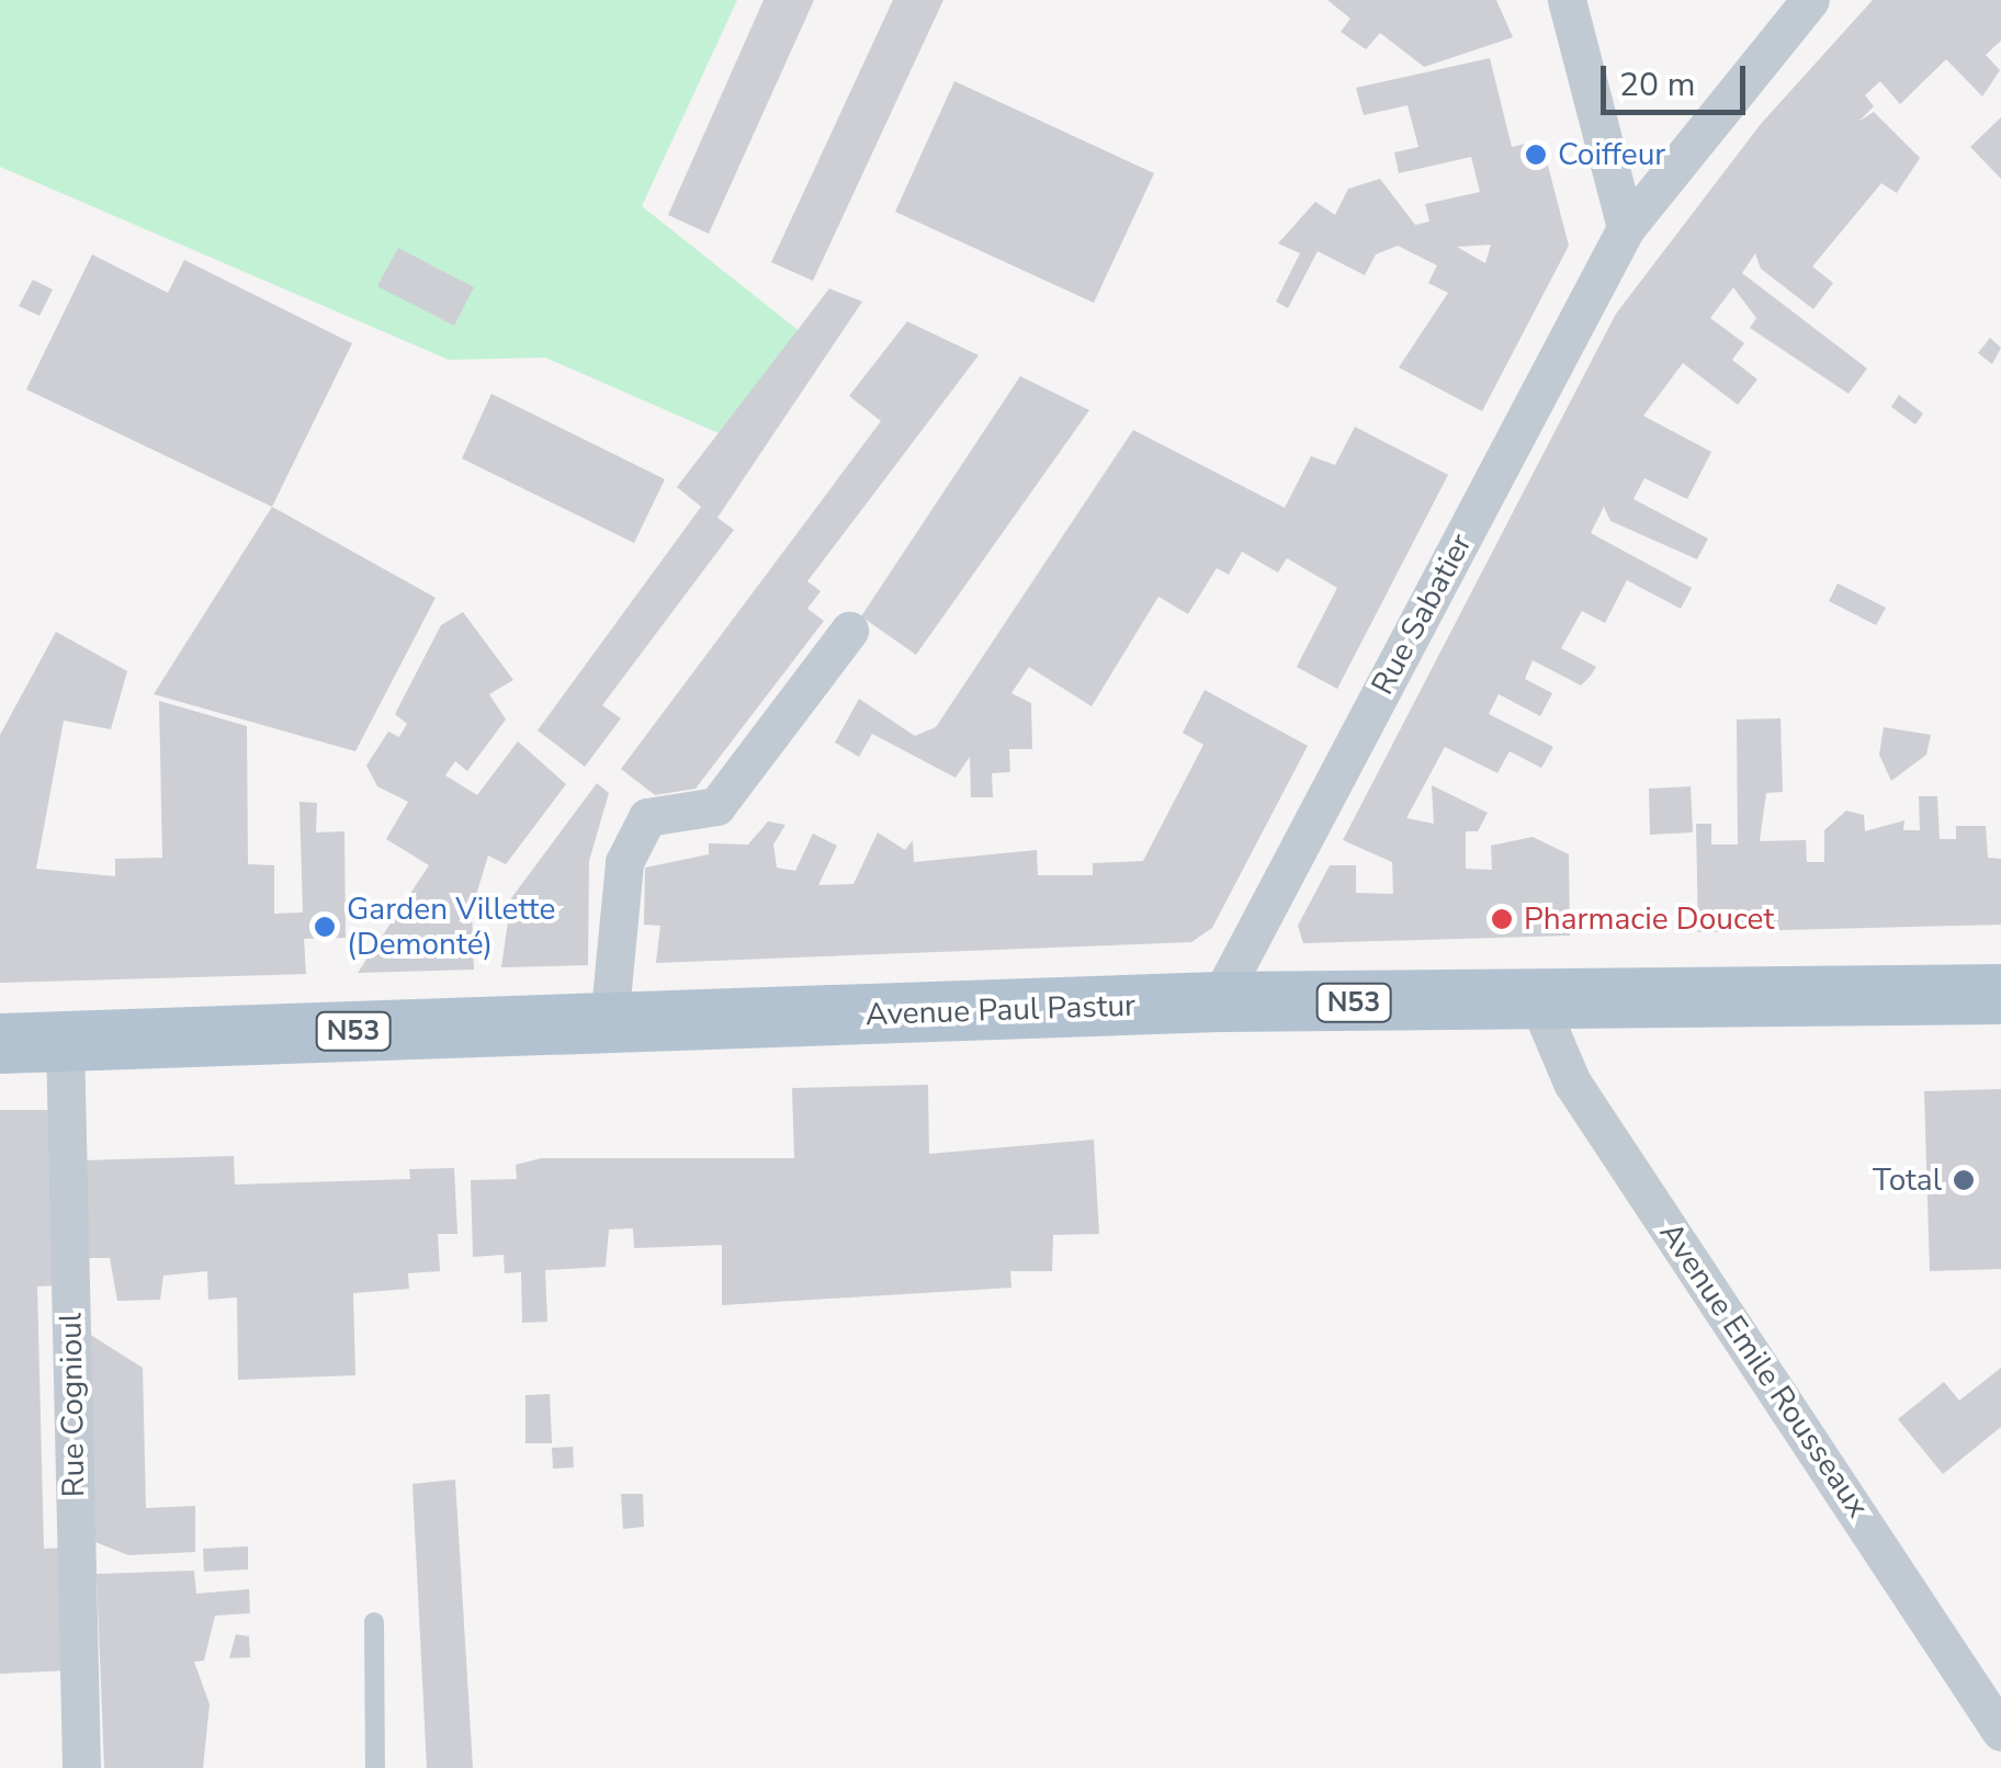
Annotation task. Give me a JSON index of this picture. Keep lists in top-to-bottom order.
{
  "streets": {
    "main road": ["N53", "Avenue Paul Pastur"],
    "street": ["Rue Sabatier", "Avenue Emile Rousseaux", "Rue Cognioul"]
  },
  "crossings": [
    ["Rue Sabatier", "Avenue Paul Pastur"],
    ["Avenue Paul Pastur", "Avenue Emile Rousseaux"],
    ["Avenue Paul Pastur", "Rue Cognioul"]
  ],
  "places": [
    "Coiffeur",
    "Pharmacie Doucet",
    "Garden Villette (Demonté)",
    "Total"
  ],
  "scale_bar": "20 m"
}
